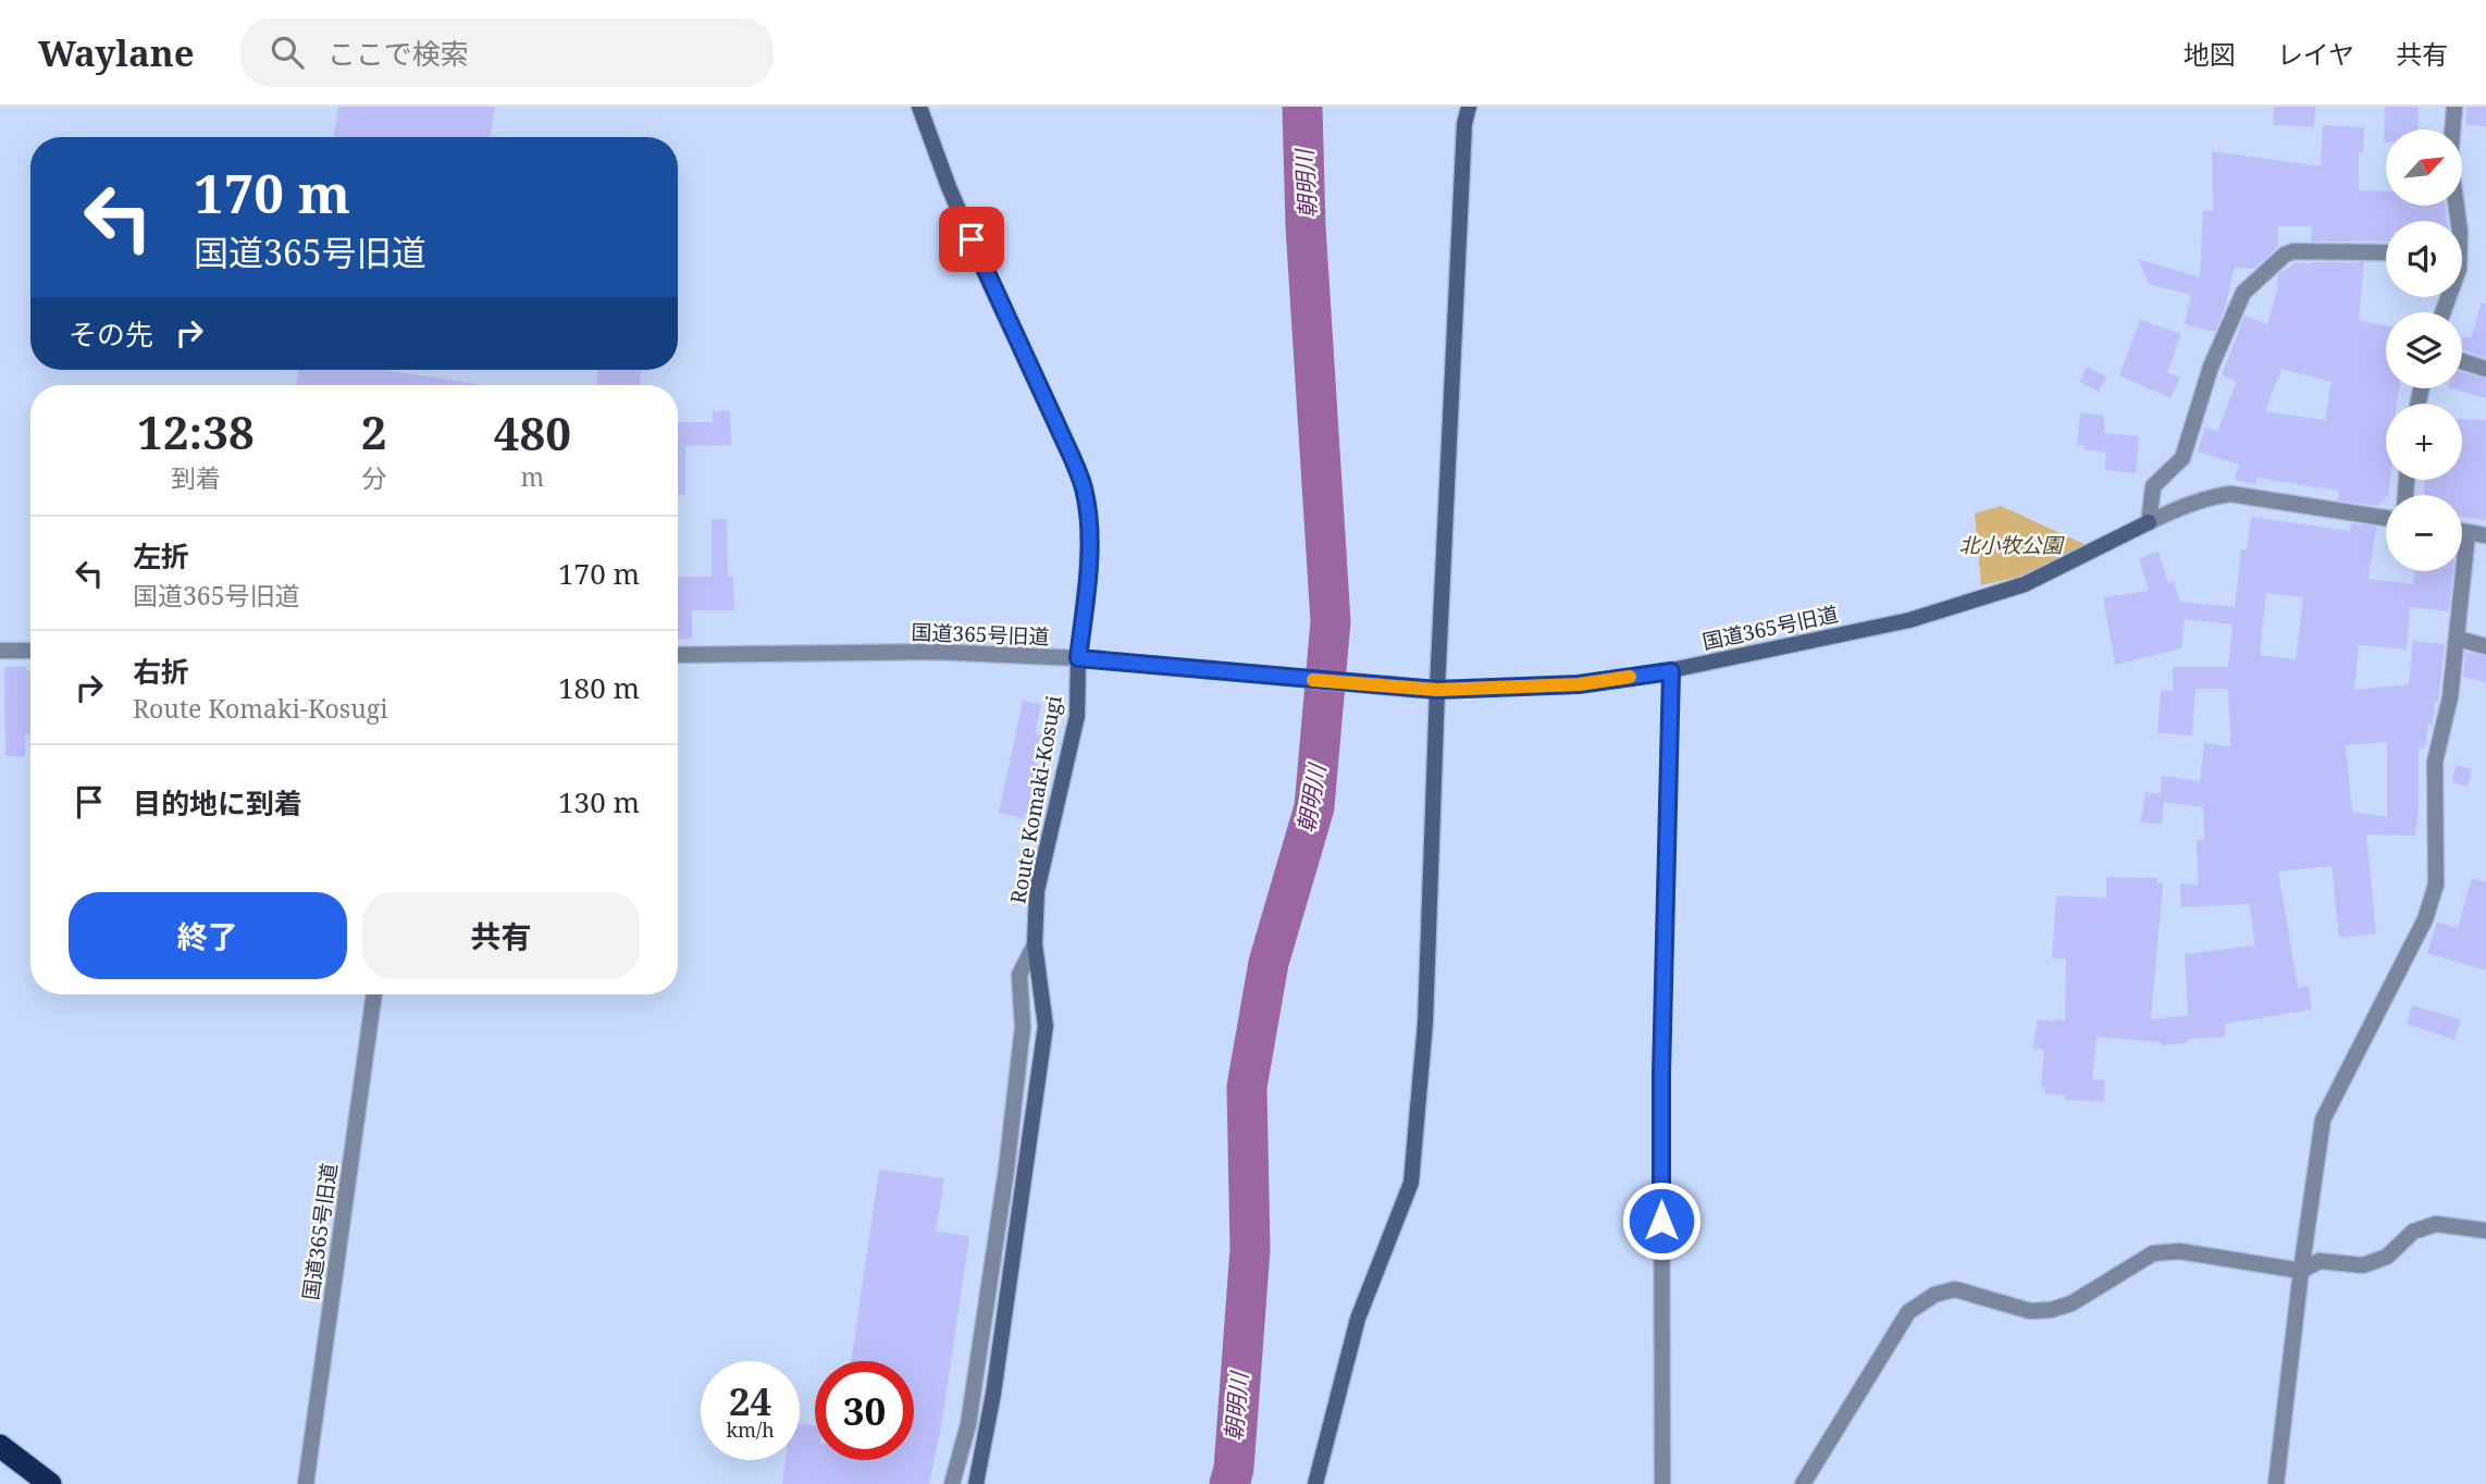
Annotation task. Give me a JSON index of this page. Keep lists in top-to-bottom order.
{
  "streets": {
    "street": ["国道365号旧道", "Route Komaki-Kosugi"]
  },
  "crossings": [
    ["国道365号旧道", "Route Komaki-Kosugi"]
  ],
  "water": ["朝明川"],
  "parks": ["北小牧公園"],
  "north": "top right",
  "page": {
    "header": "Waylane",
    "search": "ここで検索",
    "nav": ["地図", "レイヤ", "共有"],
    "map_buttons": ["+", "−"],
    "turn": ["170 m", "国道365号旧道"],
    "then": "その先",
    "eta": [
      "12:38",
      "到着",
      "2",
      "分",
      "480",
      "m"
    ],
    "list": [
      {
        "name": "左折",
        "note": "国道365号旧道",
        "value": "170 m"
      },
      {
        "name": "右折",
        "note": "Route Komaki-Kosugi",
        "value": "180 m"
      },
      {
        "name": "目的地に到着",
        "value": "130 m"
      }
    ],
    "buttons": ["終了", "共有"],
    "speed": "24 km/h",
    "limit": "30"
  }
}
